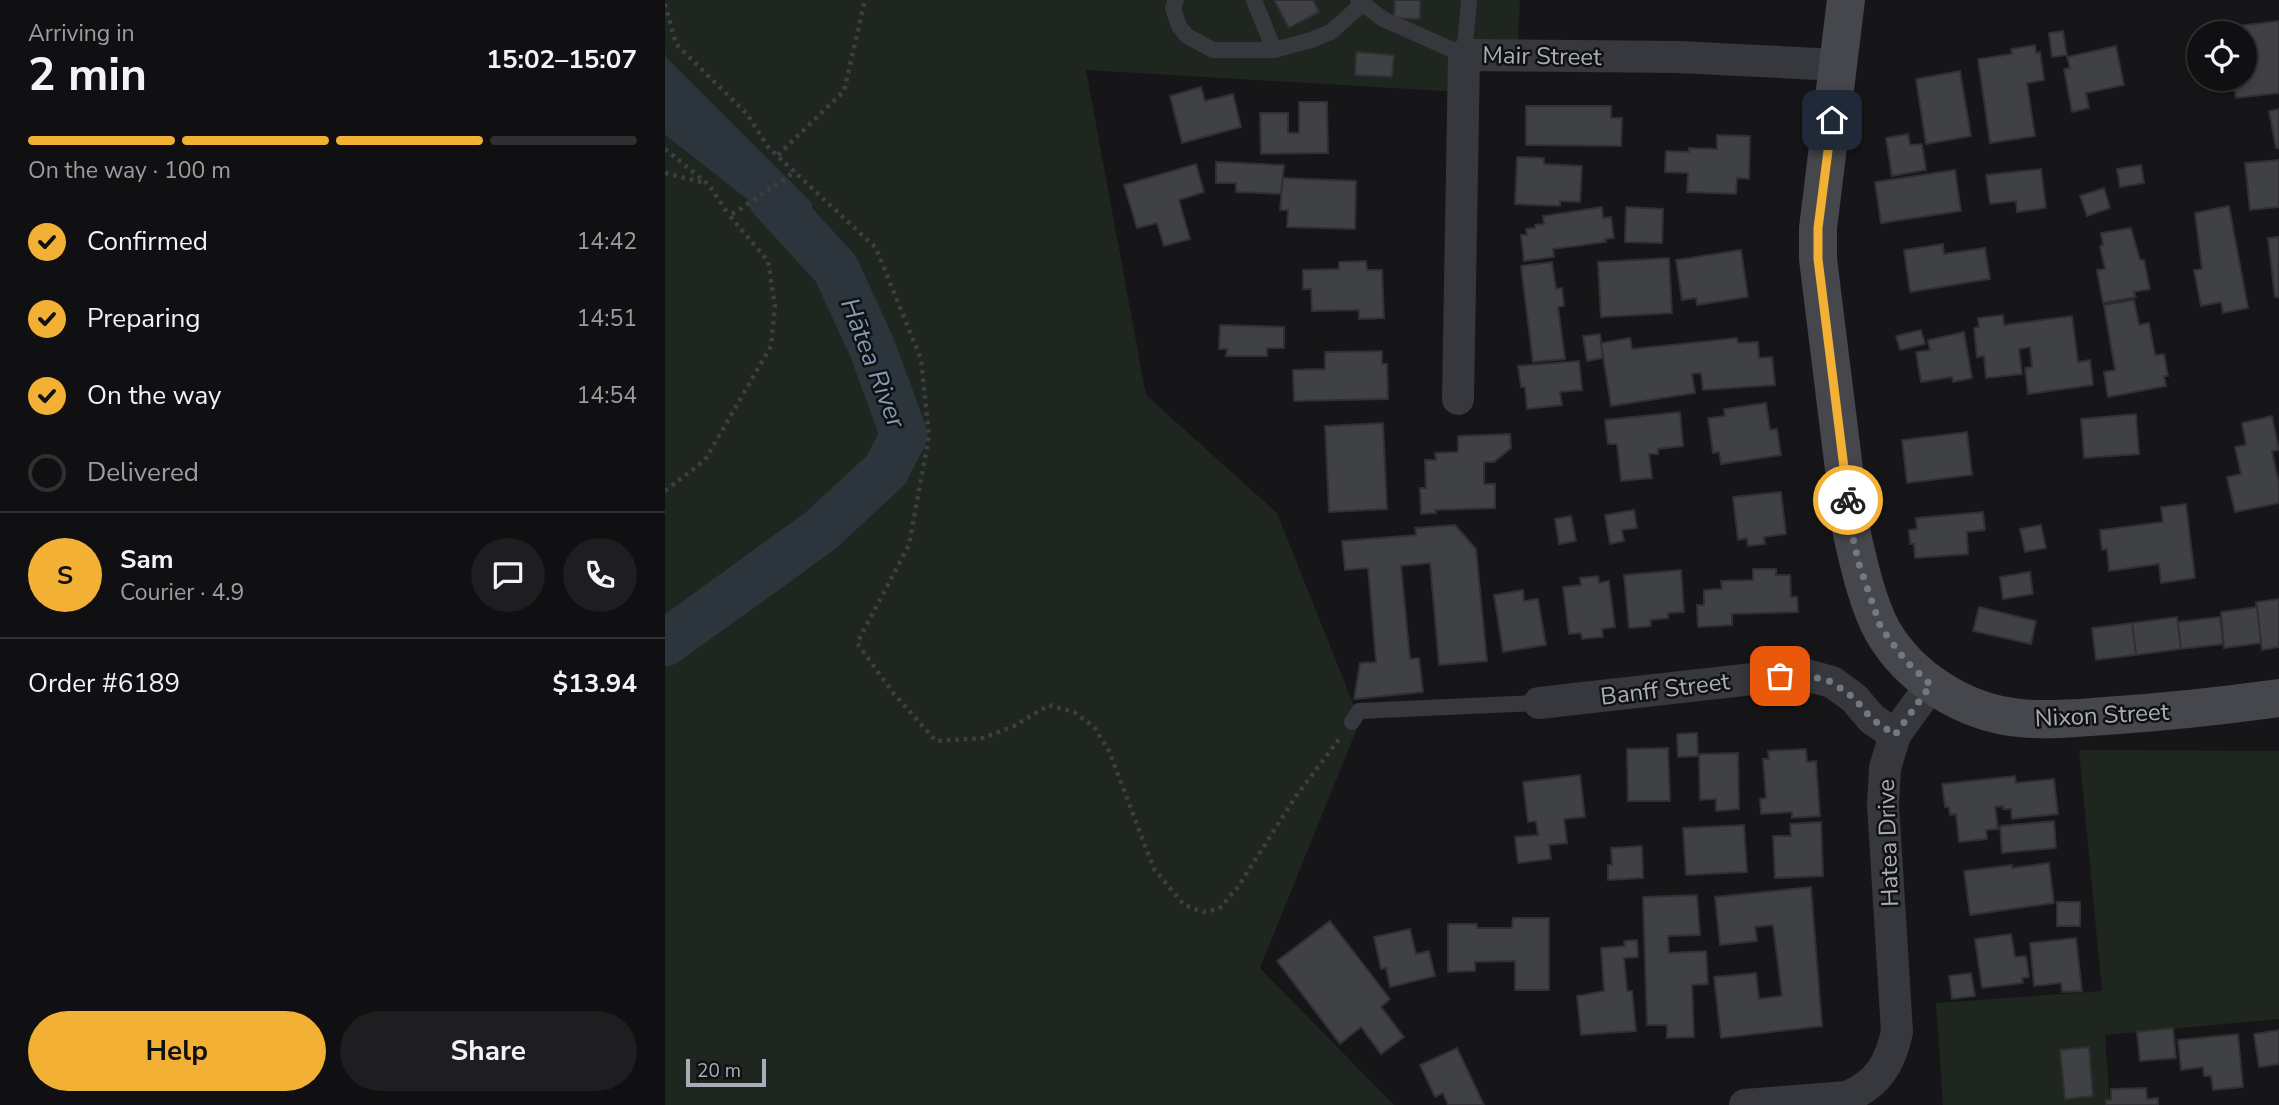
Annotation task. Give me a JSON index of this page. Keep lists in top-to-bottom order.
{
  "streets": {
    "main road": ["Nixon Street"],
    "street": ["Mair Street", "Banff Street", "Hatea Drive"]
  },
  "crossings": [
    ["Banff Street", "Hatea Drive"],
    ["Nixon Street", "Hatea Drive"]
  ],
  "water": ["Hātea River"],
  "scale_bar": "20 m",
  "page": {
    "heading": ["2 min", "Arriving in", "15:02–15:07"],
    "panel": [
      "Sam",
      "Courier · 4.9",
      "Order #6189",
      "$13.94"
    ],
    "bar": "On the way · 100 m",
    "list": [
      ["Confirmed", "14:42"],
      ["Preparing", "14:51"],
      ["On the way", "14:54"],
      "Delivered"
    ],
    "round": "S",
    "buttons": ["Help", "Share"],
    "scale": "20 m"
  }
}
